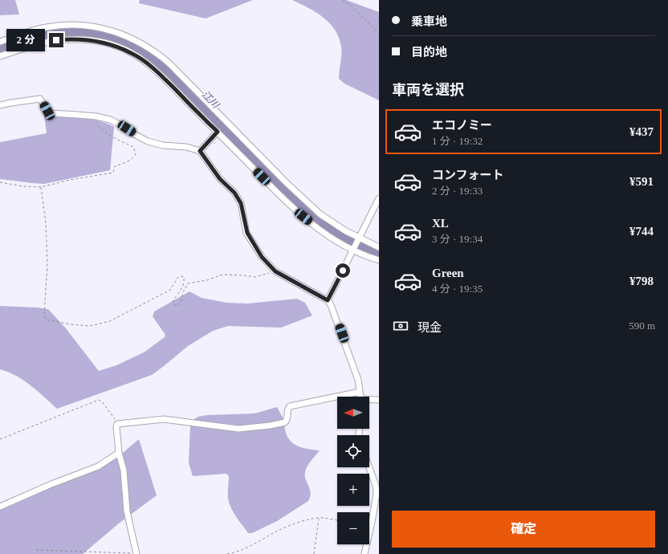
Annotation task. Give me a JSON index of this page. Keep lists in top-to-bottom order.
{
  "water": ["江川"],
  "north": "left",
  "page": {
    "banner": ["乗車地", "目的地"],
    "bubble": "2 分",
    "heading": "車両を選択",
    "list": [
      {
        "name": "エコノミー",
        "note": "1 分 · 19:32",
        "value": "¥437"
      },
      {
        "name": "コンフォート",
        "note": "2 分 · 19:33",
        "value": "¥591"
      },
      {
        "name": "XL",
        "note": "3 分 · 19:34",
        "value": "¥744"
      },
      {
        "name": "Green",
        "note": "4 分 · 19:35",
        "value": "¥798"
      }
    ],
    "pay": ["現金", "590 m"],
    "map_buttons": ["+", "−"],
    "buttons": "確定"
  }
}
